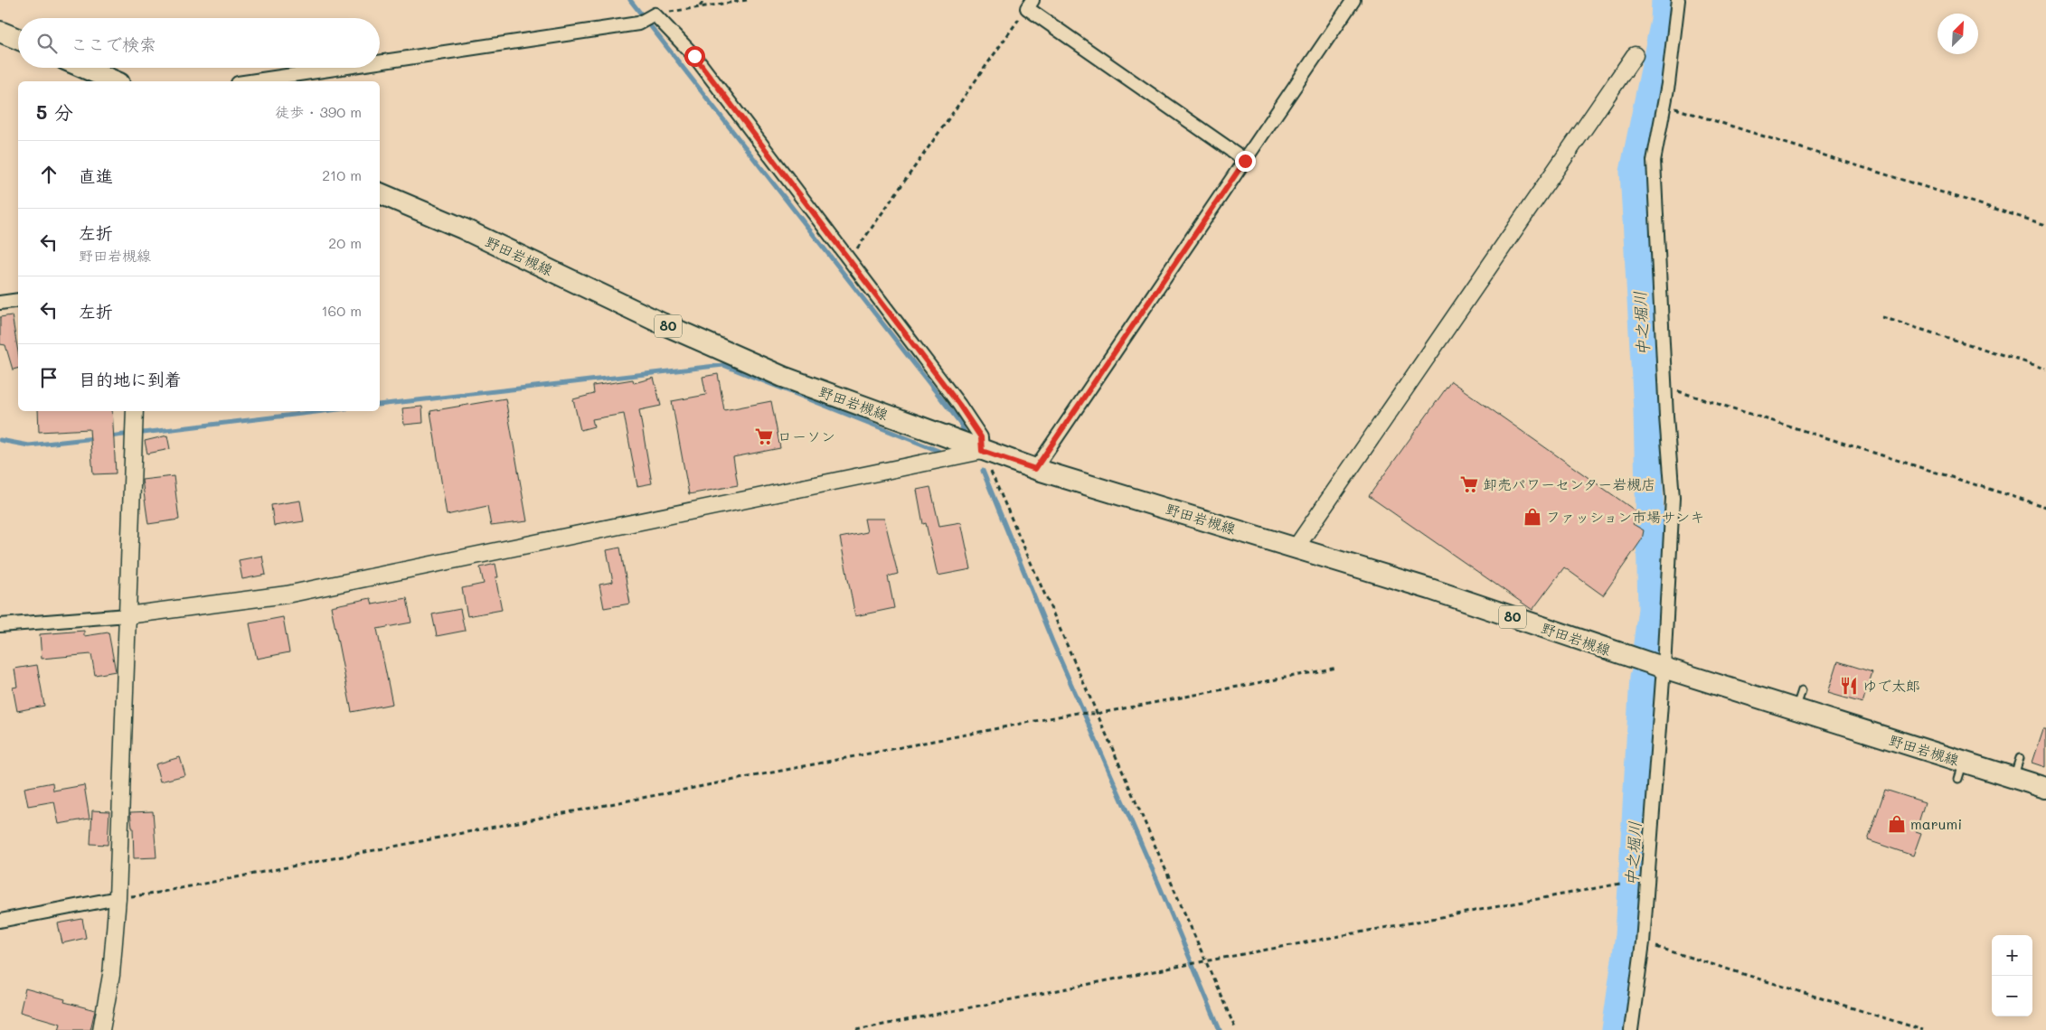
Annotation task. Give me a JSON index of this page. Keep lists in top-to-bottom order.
{
  "streets": {
    "main road": ["野田岩槻線", "80"]
  },
  "water": ["中之堀川"],
  "places": {
    "supermarket": ["ローソン", "卸売パワーセンター岩槻店"],
    "shop": ["ファッション市場サンキ", "marumi"],
    "restaurant": ["ゆで太郎"]
  },
  "north": "top right",
  "page": {
    "search": "ここで検索",
    "heading": ["5 分", "徒歩 · 390 m"],
    "list": [
      ["直進", "210 m"],
      ["左折", "野田岩槻線", "20 m"],
      ["左折", "160 m"],
      "目的地に到着"
    ],
    "map_buttons": ["+", "−"]
  }
}
